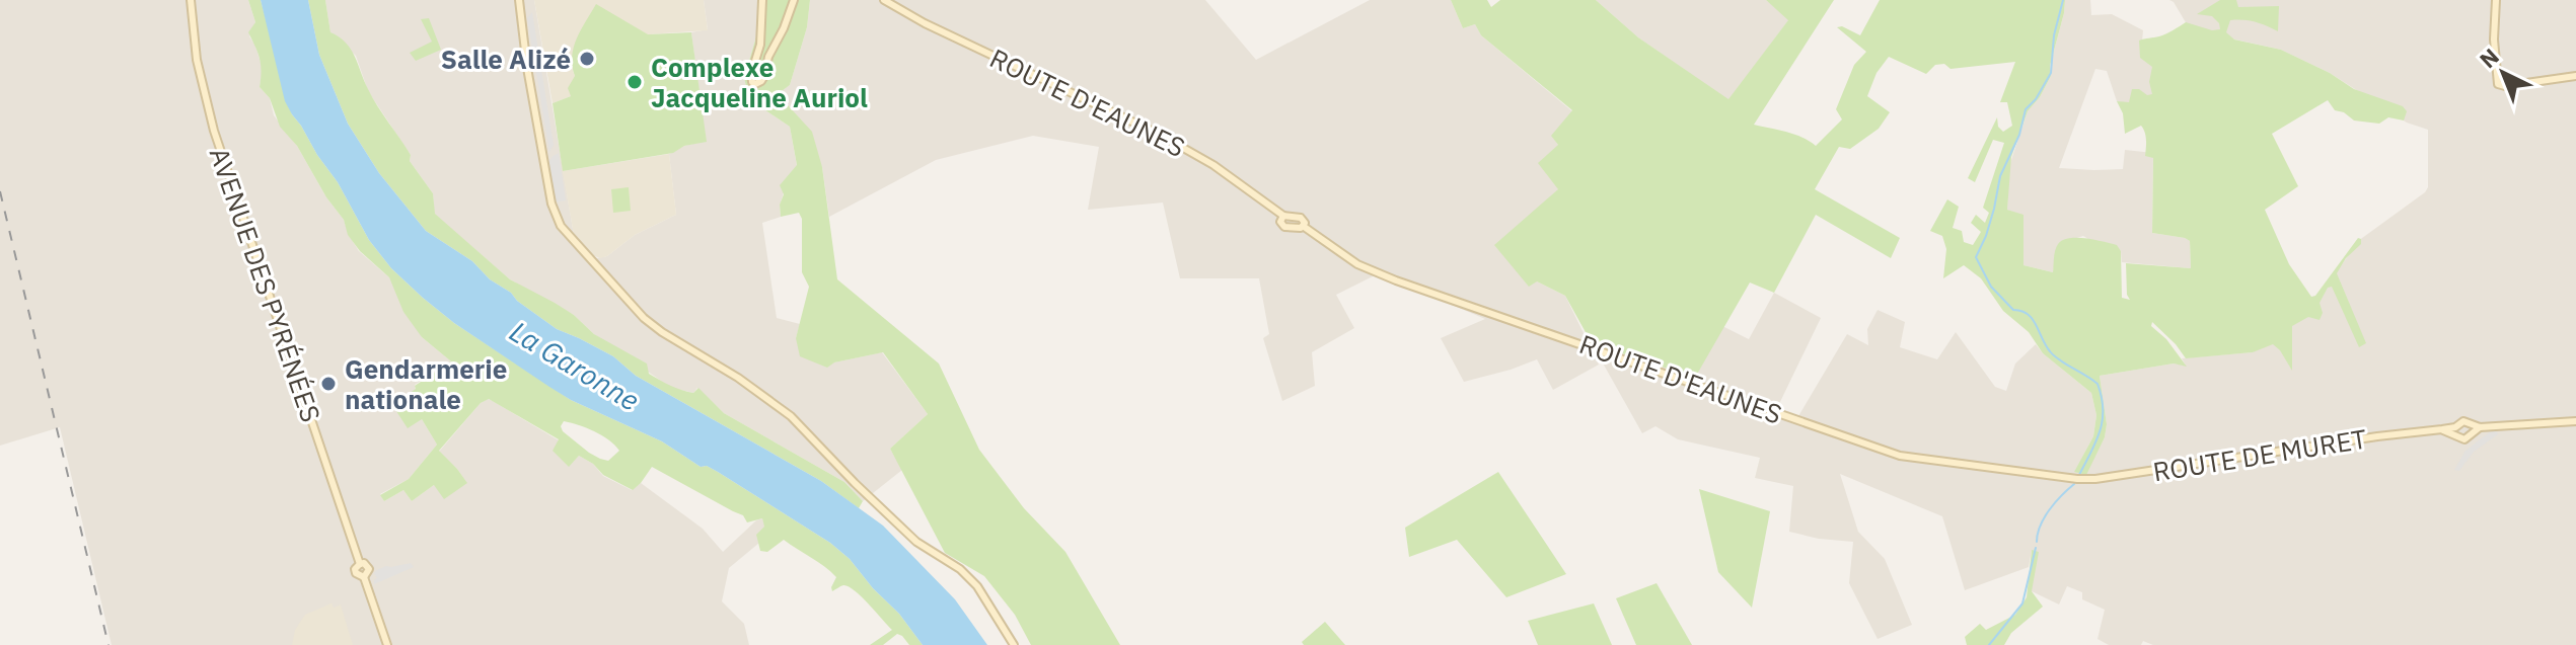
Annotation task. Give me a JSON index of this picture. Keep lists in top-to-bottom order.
{
  "streets": {
    "main road": ["ROUTE D'EAUNES", "AVENUE DES PYRÉNÉES", "ROUTE DE MURET"]
  },
  "crossings": [
    ["ROUTE D'EAUNES", "ROUTE DE MURET"]
  ],
  "water": ["La Garonne"],
  "places": ["Salle Alizé", "Complexe Jacqueline Auriol", "Gendarmerie nationale"],
  "north": "top left"
}
